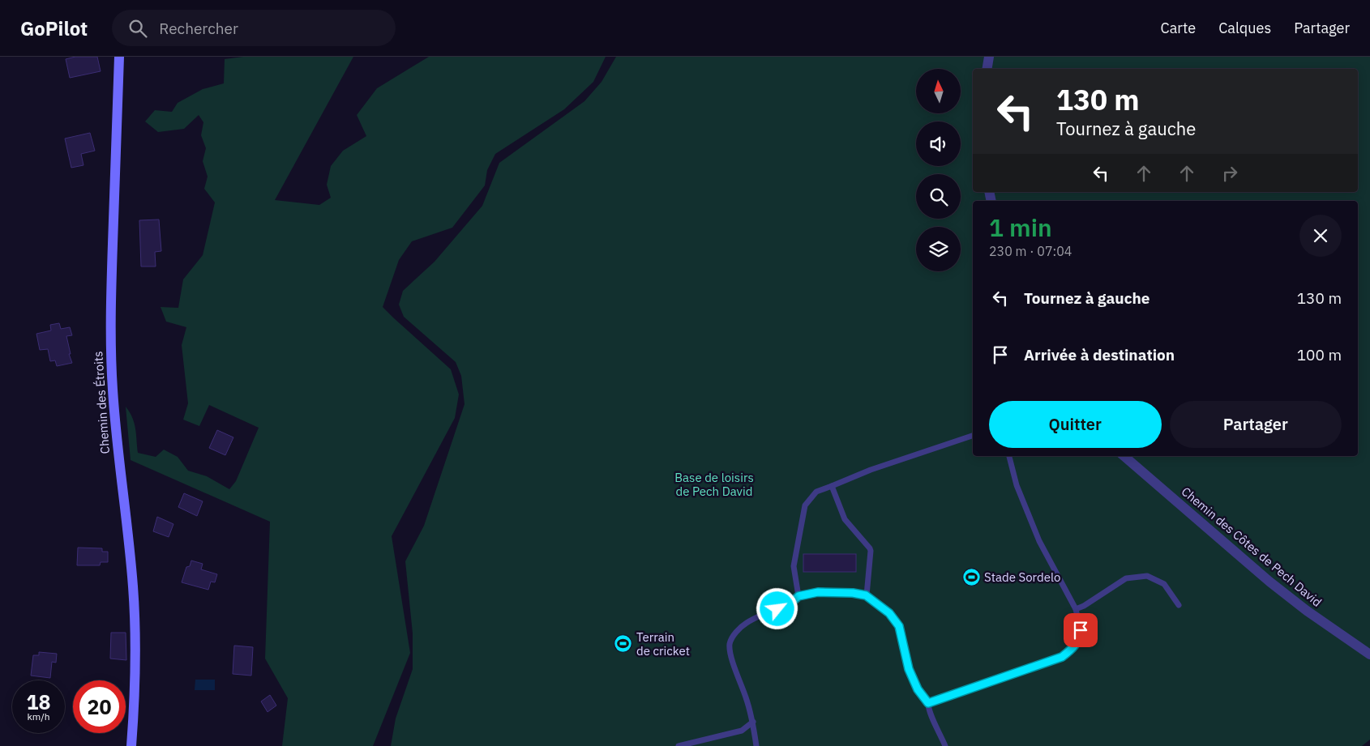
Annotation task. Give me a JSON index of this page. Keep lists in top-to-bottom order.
{
  "streets": {
    "main road": ["Chemin des Étroits"],
    "street": ["Chemin des Côtes de Pech David"]
  },
  "parks": ["Base de loisirs de Pech David"],
  "places": {
    "sports": ["Stade Sordelo", "Terrain de cricket"]
  },
  "north": "top",
  "page": {
    "header": "GoPilot",
    "search": "Rechercher",
    "nav": ["Carte", "Calques", "Partager"],
    "turn": ["130 m", "Tournez à gauche"],
    "heading": ["1 min", "230 m · 07:04"],
    "list": [
      {
        "name": "Tournez à gauche",
        "value": "130 m"
      },
      {
        "name": "Arrivée à destination",
        "value": "100 m"
      }
    ],
    "buttons": ["Quitter", "Partager"],
    "speed": "18 km/h",
    "limit": "20"
  }
}
